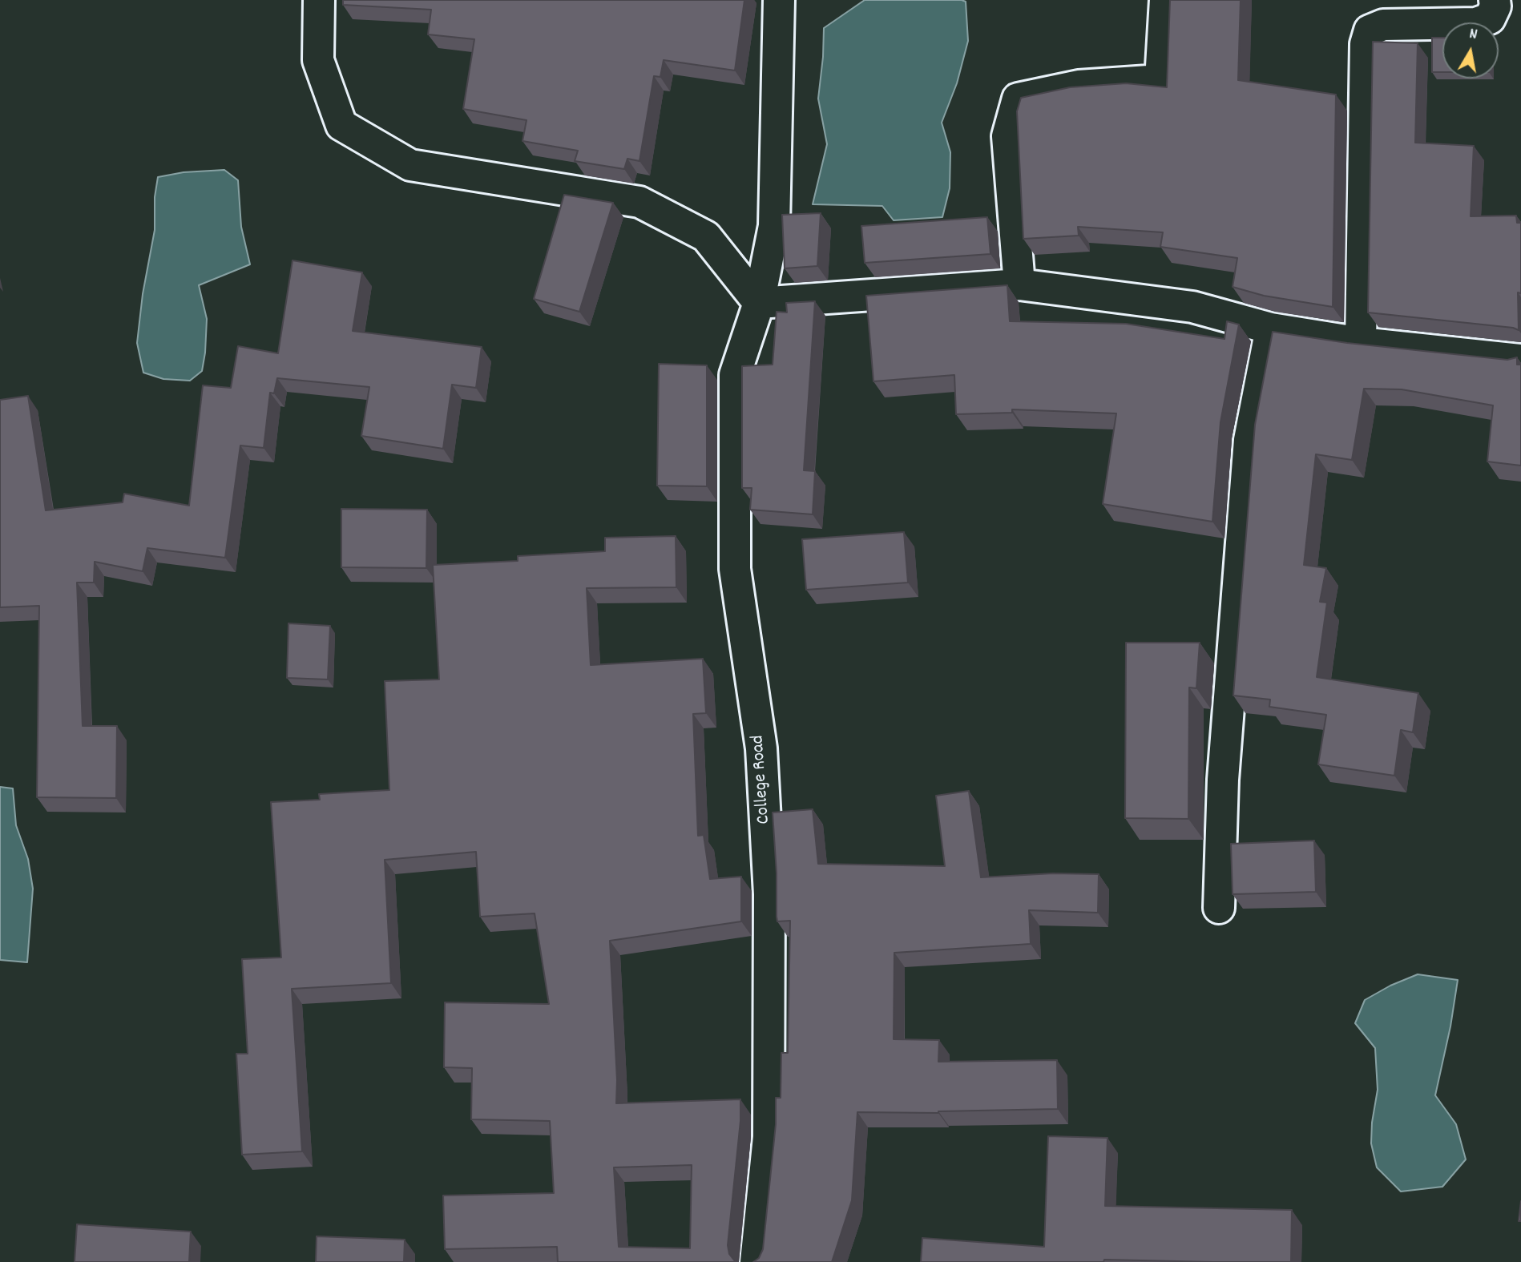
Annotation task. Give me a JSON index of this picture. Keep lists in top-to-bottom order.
{
  "streets": {
    "street": ["College Road"]
  },
  "north": "top"
}
